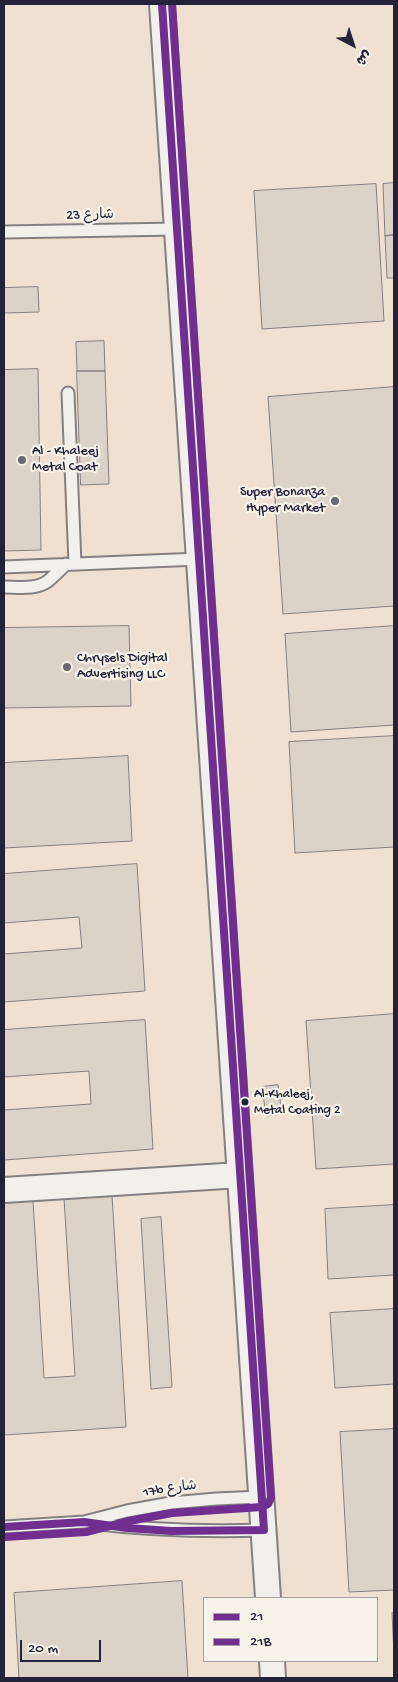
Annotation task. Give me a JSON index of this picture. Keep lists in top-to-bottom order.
{
  "streets": {
    "lane": ["شارع 23", "17b شارع"]
  },
  "places": [
    "Al - Khaleej Metal Coat",
    "Super Bonanza Hyper Market",
    "Chrysels Digital Advertising LLC",
    "Al-Khaleej, Metal Coating 2"
  ],
  "lines": ["transit line 21", "transit line 21B"],
  "legend": ["21", "21B"],
  "scale_bar": "20 m",
  "north": "bottom right"
}
